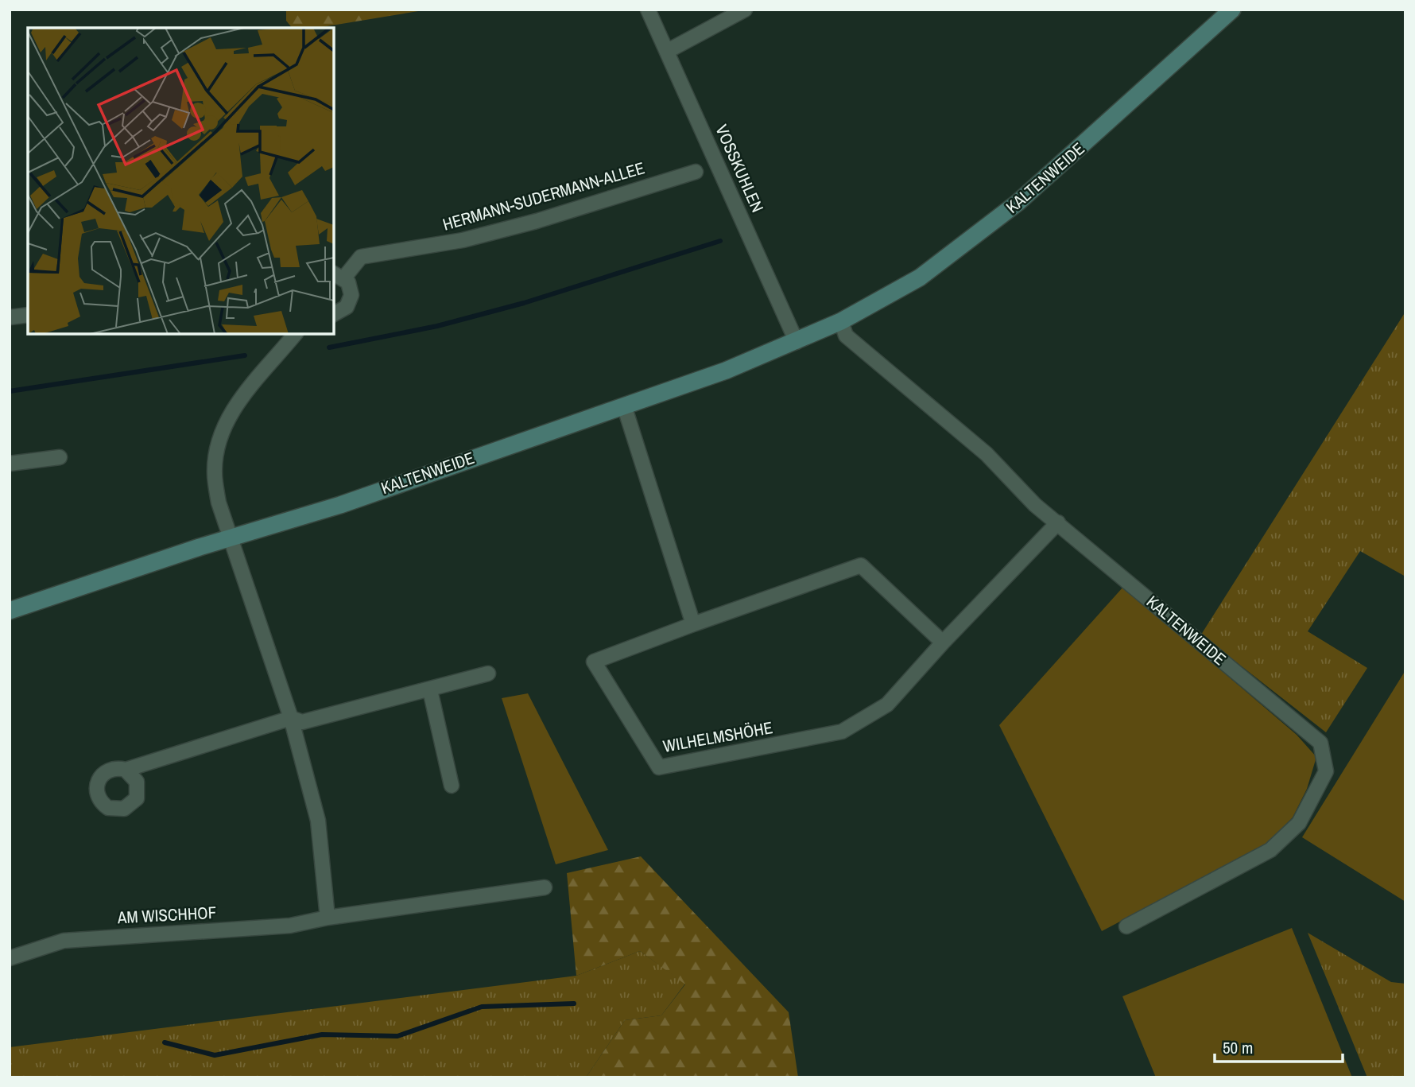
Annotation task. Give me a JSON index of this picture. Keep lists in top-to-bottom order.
{
  "streets": {
    "main road": ["KALTENWEIDE"],
    "street": [
      "VOSSKUHLEN",
      "HERMANN-SUDERMANN-ALLEE",
      "WILHELMSHÖHE",
      "AM WISCHHOF"
    ]
  },
  "crossings": [
    ["VOSSKUHLEN", "KALTENWEIDE"],
    ["KALTENWEIDE", "WILHELMSHÖHE"]
  ],
  "scale_bar": "50 m"
}
